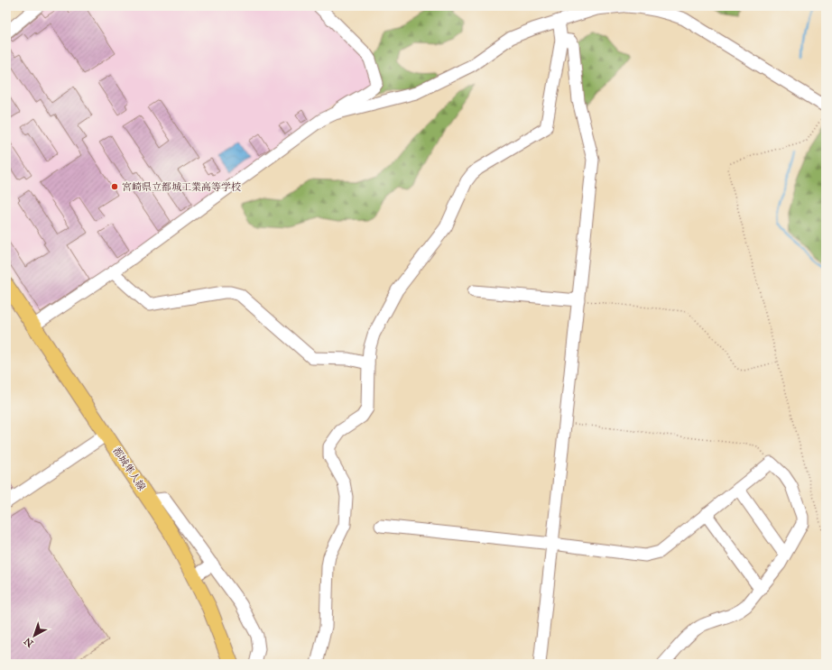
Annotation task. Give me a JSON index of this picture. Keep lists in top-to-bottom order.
{
  "streets": {
    "main road": ["都城隼人線"]
  },
  "places": ["宮崎県立都城工業高等学校"],
  "north": "bottom left"
}
